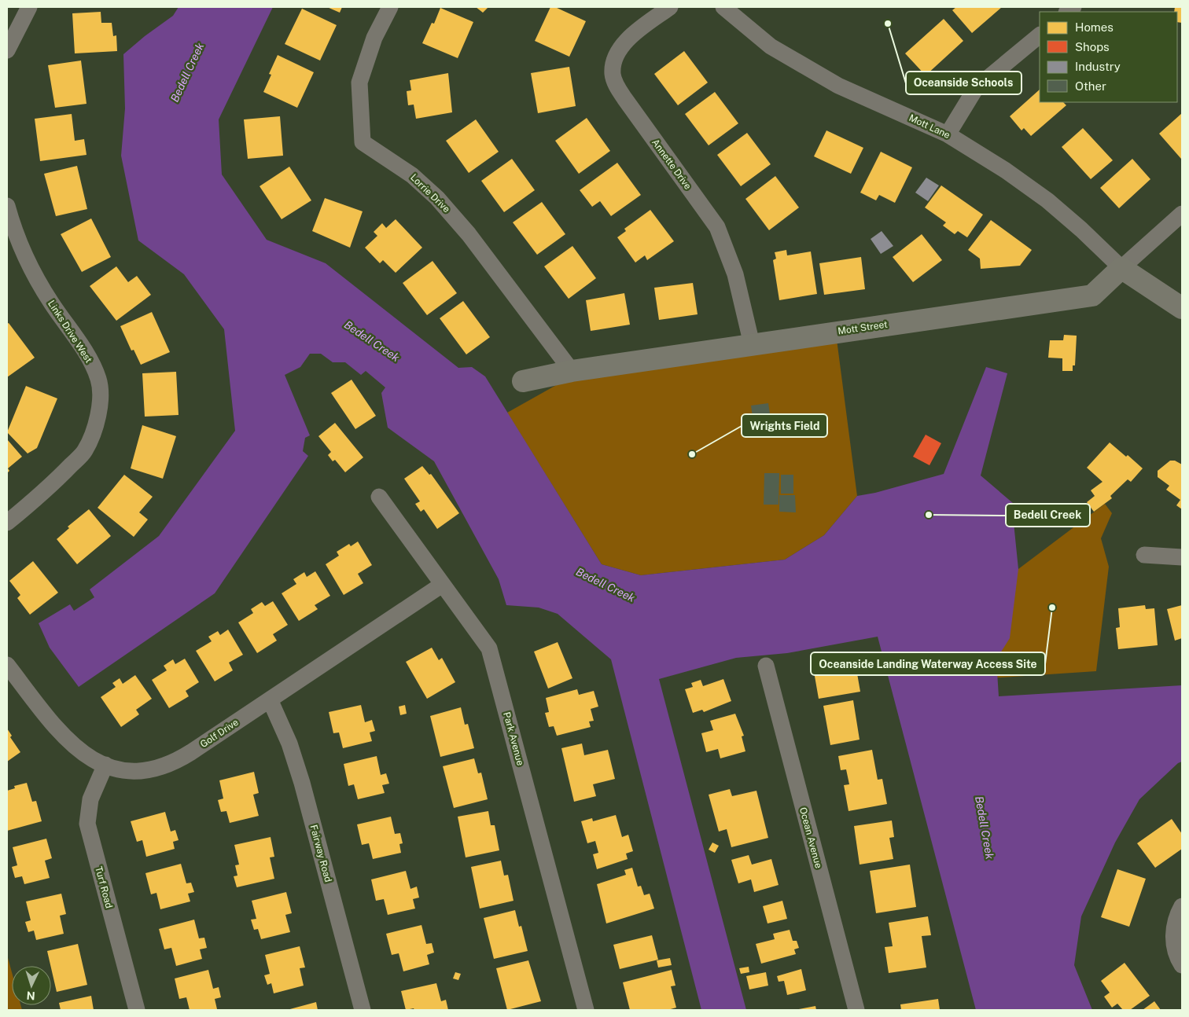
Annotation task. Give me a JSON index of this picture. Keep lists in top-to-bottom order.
{
  "streets": {
    "street": [
      "Mott Lane",
      "Annette Drive",
      "Lorrie Drive",
      "Mott Street",
      "Links Drive West",
      "Golf Drive",
      "Park Avenue",
      "Ocean Avenue",
      "Fairway Road",
      "Turf Road"
    ]
  },
  "crossings": [
    ["Mott Lane", "Mott Street"],
    ["Annette Drive", "Mott Street"],
    ["Lorrie Drive", "Mott Street"],
    ["Golf Drive", "Park Avenue"],
    ["Golf Drive", "Fairway Road"],
    ["Golf Drive", "Turf Road"]
  ],
  "water": ["Bedell Creek"],
  "places": [
    "Oceanside Schools",
    "Wrights Field",
    "Bedell Creek",
    "Oceanside Landing Waterway Access Site"
  ],
  "legend": [
    "Homes",
    "Shops",
    "Industry",
    "Other"
  ],
  "north": "bottom"
}
